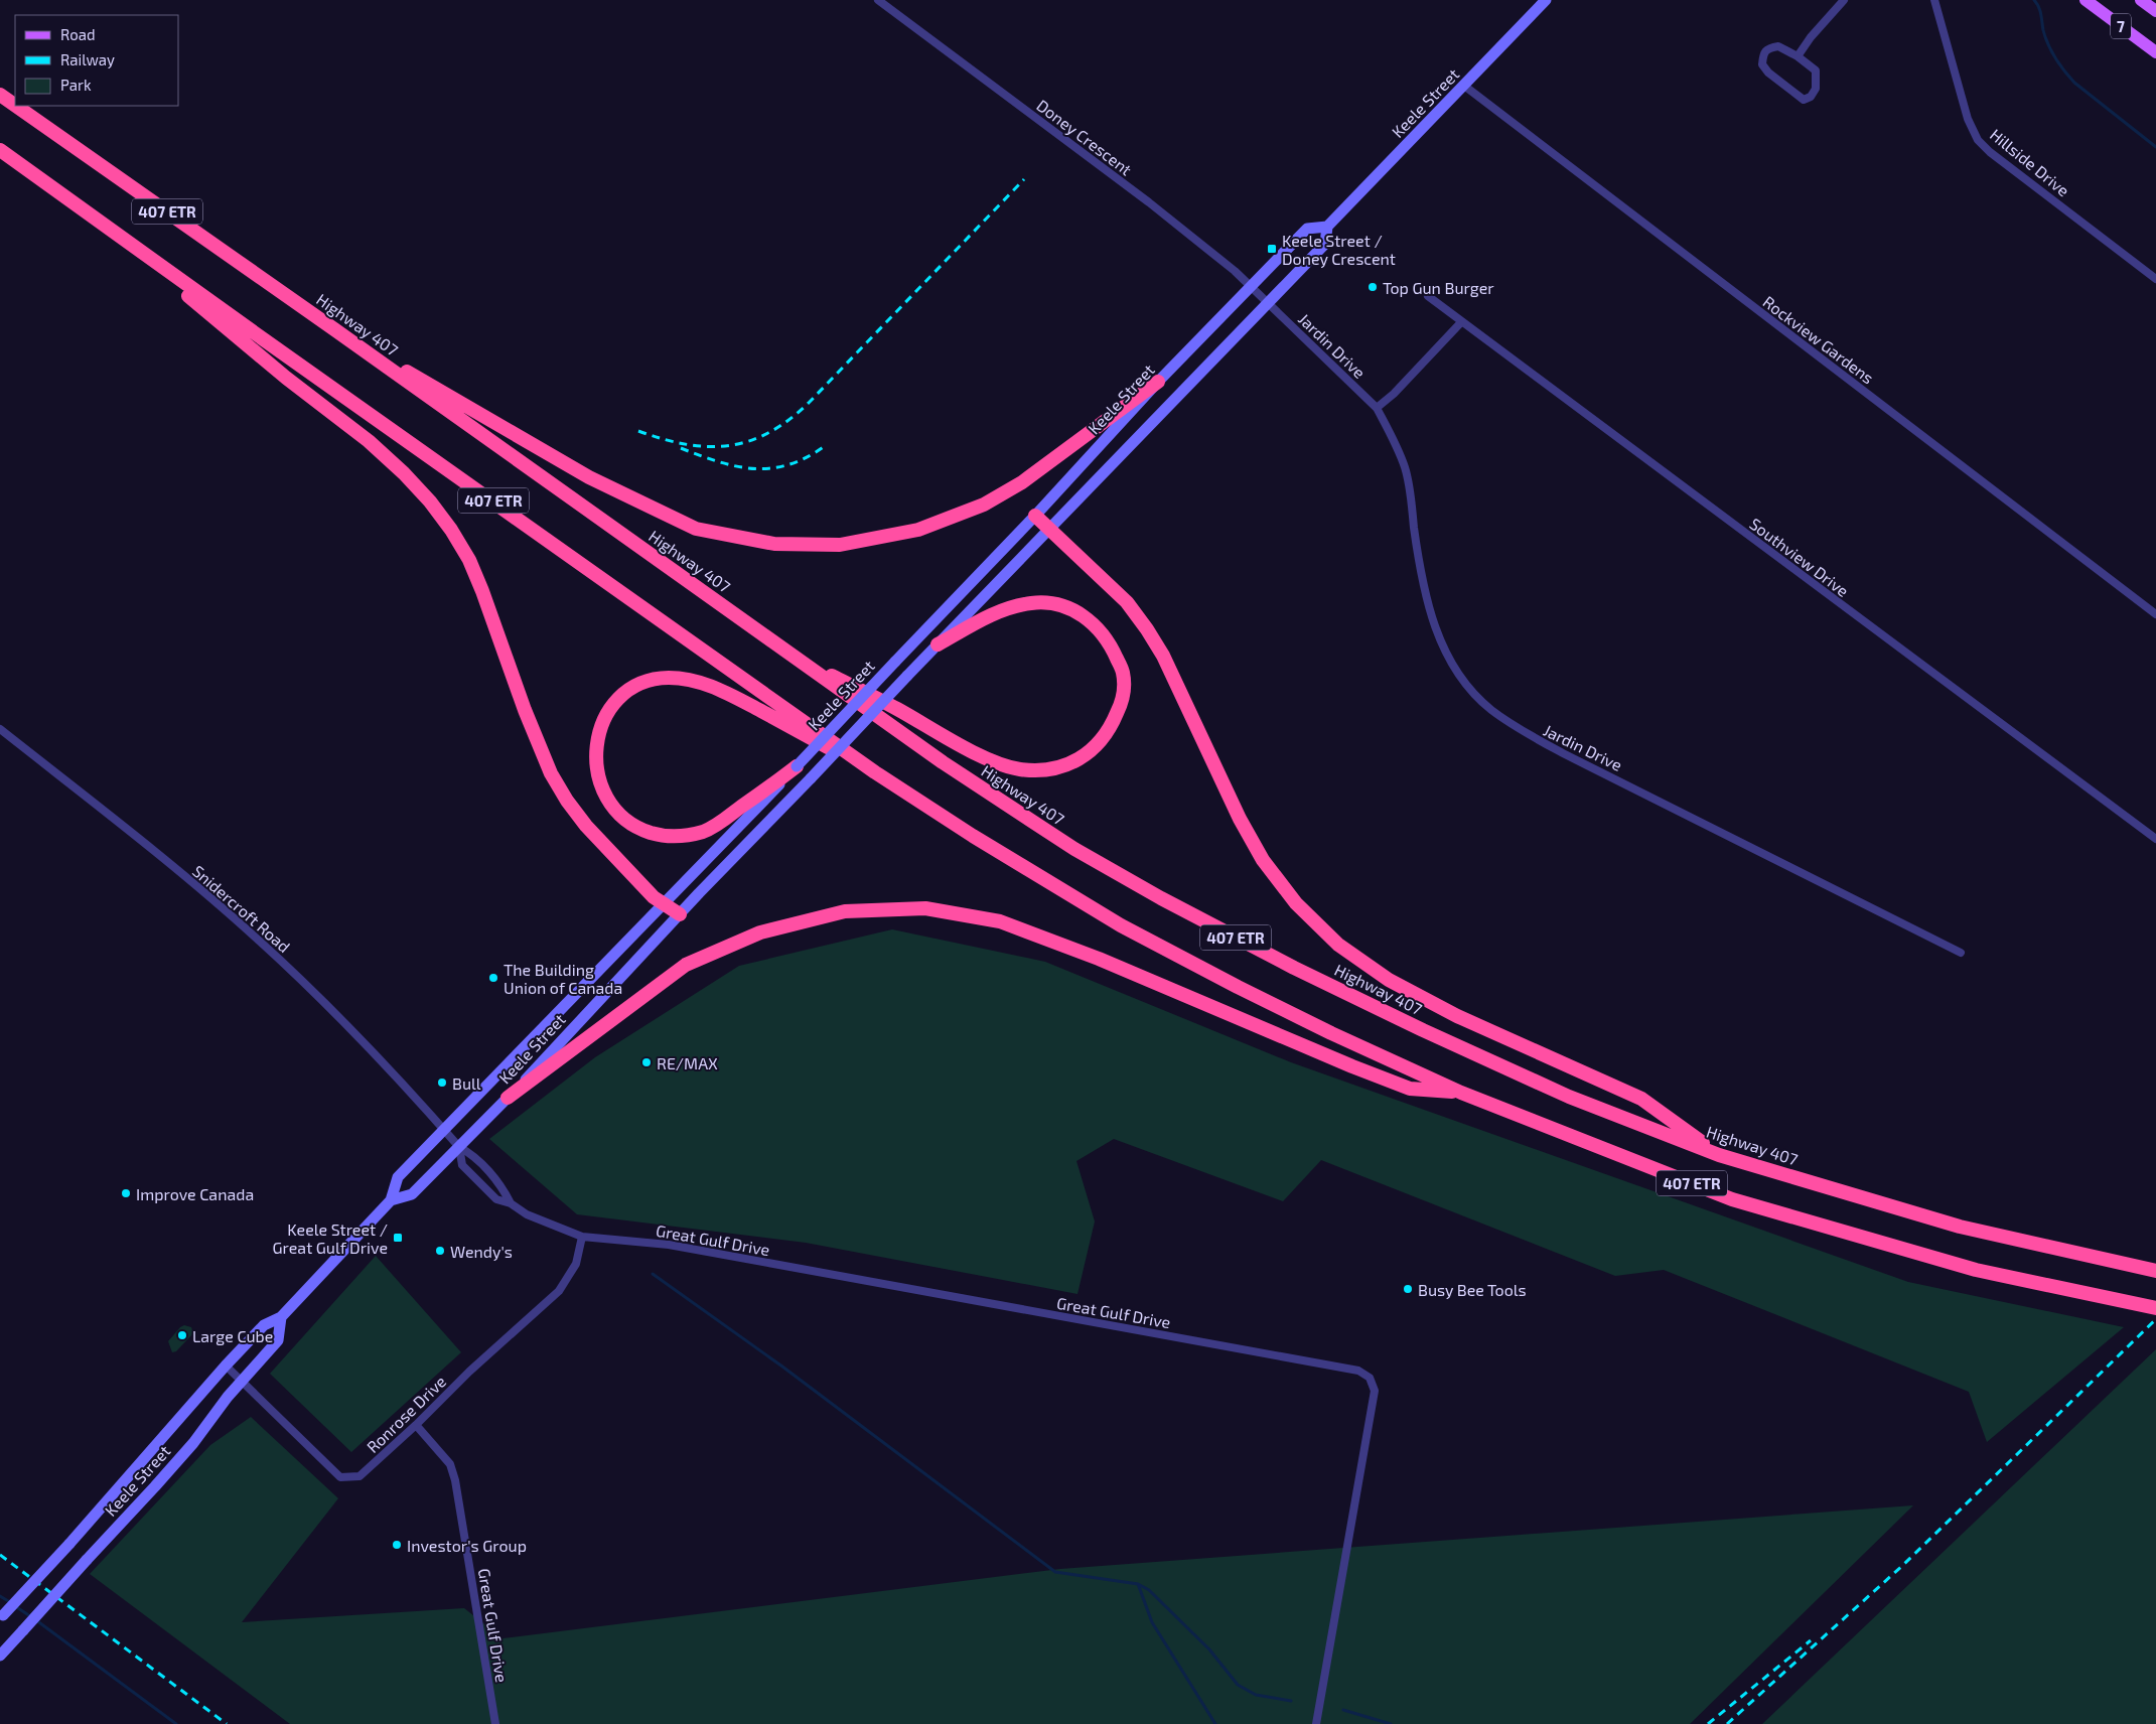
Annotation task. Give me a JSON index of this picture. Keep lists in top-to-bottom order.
{
  "streets": {
    "highway": ["407 ETR", "Highway 407"],
    "main road": ["7", "Keele Street"],
    "street": [
      "Doney Crescent",
      "Hillside Drive",
      "Rockview Gardens",
      "Jardin Drive",
      "Southview Drive",
      "Snidercroft Road",
      "Great Gulf Drive",
      "Ronrose Drive"
    ]
  },
  "crossings": [
    ["Keele Street", "Doney Crescent"],
    ["Keele Street", "Rockview Gardens"],
    ["Keele Street", "Jardin Drive"],
    ["Keele Street", "Snidercroft Road"],
    ["Keele Street", "Great Gulf Drive"],
    ["Keele Street", "Ronrose Drive"],
    ["Doney Crescent", "Jardin Drive"],
    ["Snidercroft Road", "Great Gulf Drive"],
    ["Great Gulf Drive", "Ronrose Drive"]
  ],
  "places": {
    "transit": ["Keele Street / Doney Crescent", "Keele Street / Great Gulf Drive"],
    "other": [
      "Top Gun Burger",
      "The Building Union of Canada",
      "RE/MAX",
      "Bull",
      "Improve Canada",
      "Wendy's",
      "Busy Bee Tools",
      "Large Cube",
      "Investor's Group"
    ]
  },
  "legend": ["Road", "Railway", "Park"]
}
